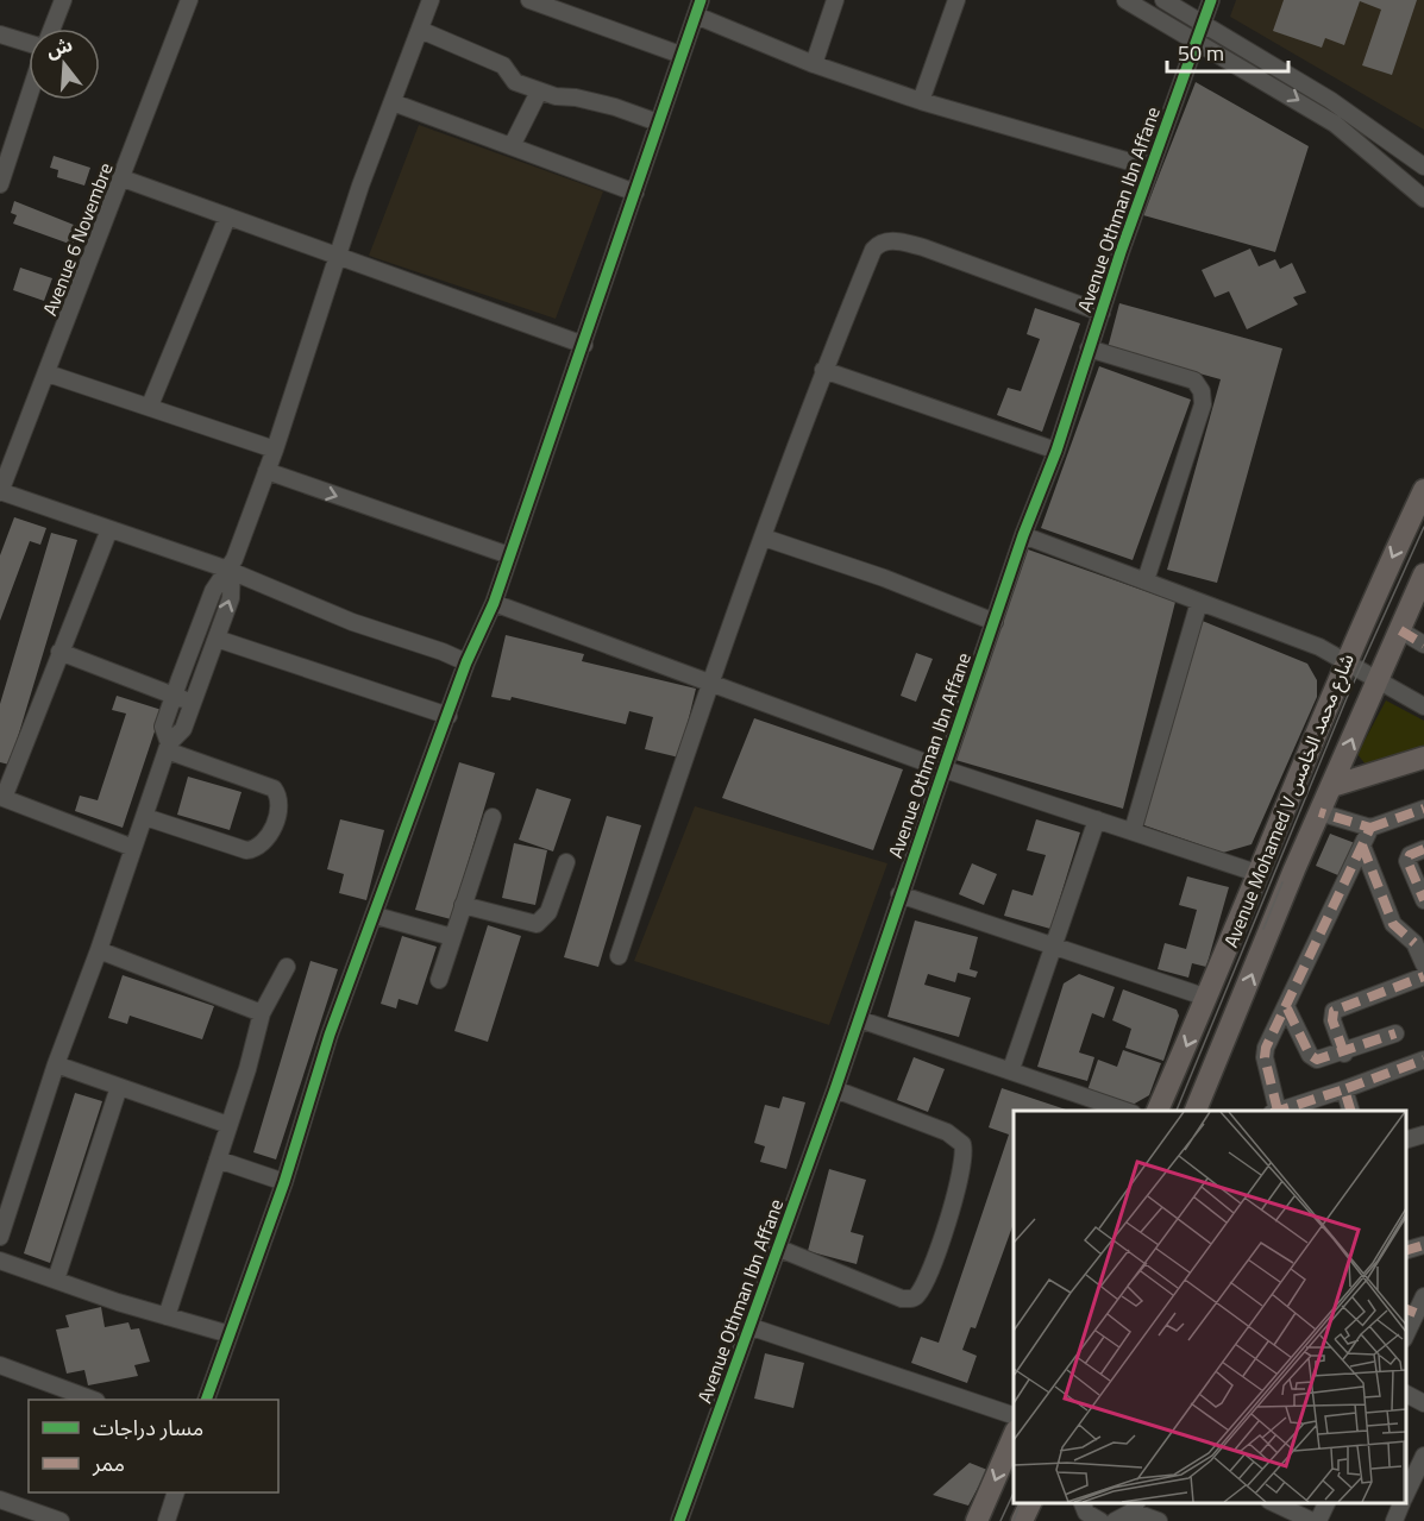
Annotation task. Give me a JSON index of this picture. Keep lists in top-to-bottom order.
{
  "streets": {
    "main road": ["Avenue Mohamed V شارع محمد الخامس"],
    "street": ["Avenue Othman Ibn Affane", "Avenue 6 Novembre"]
  },
  "legend": ["مسار دراجات", "ممر"],
  "scale_bar": "50 m",
  "north": "top"
}
